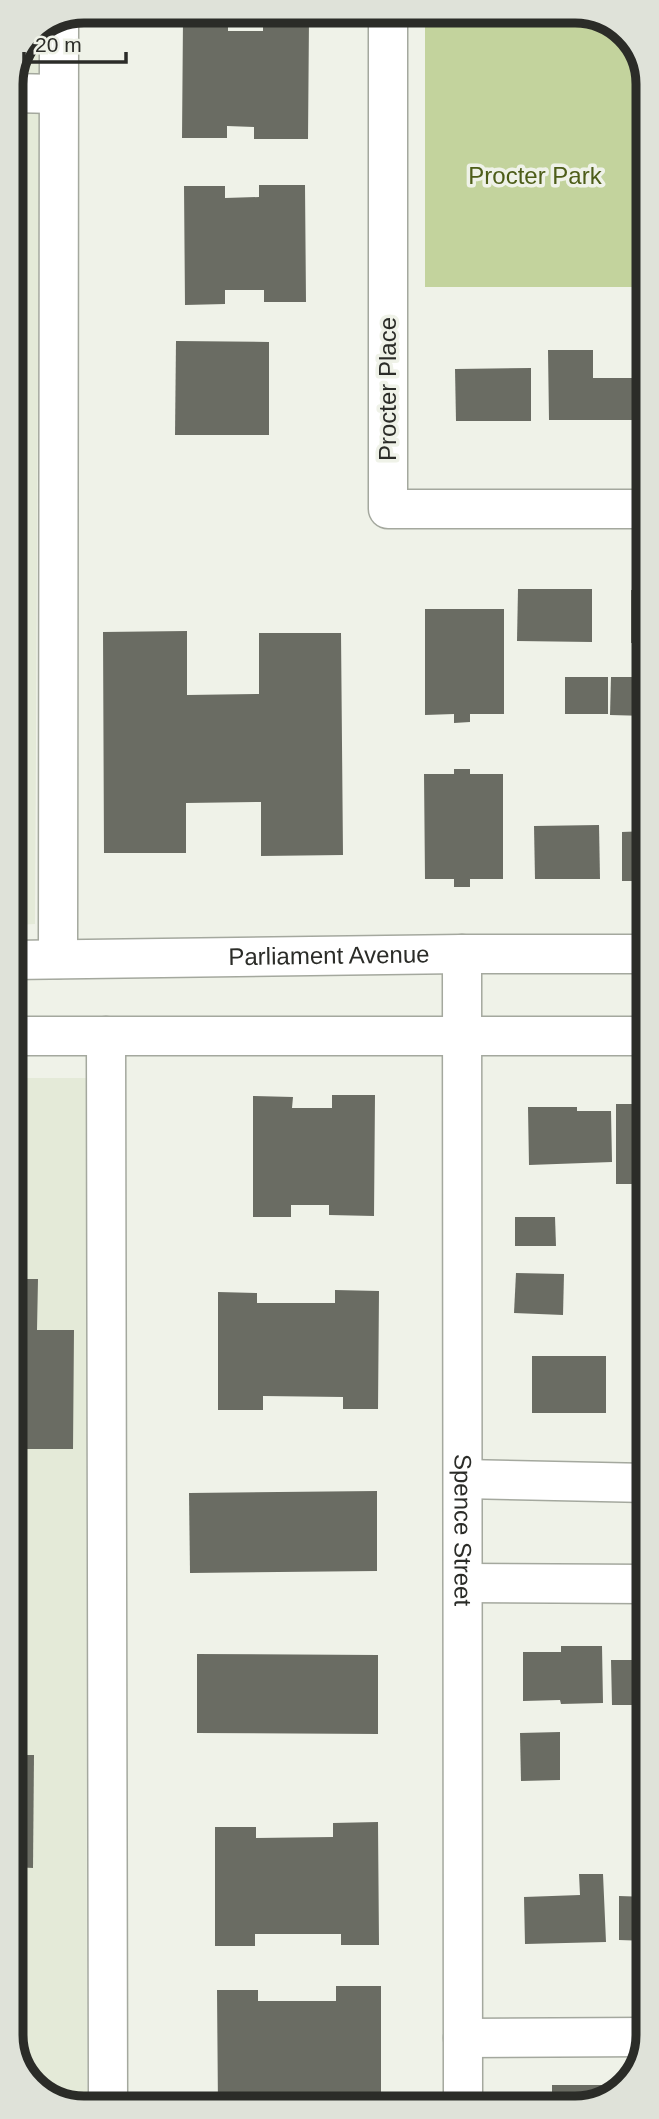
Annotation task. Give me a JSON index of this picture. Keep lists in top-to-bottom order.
{
  "streets": {
    "street": ["Procter Place", "Parliament Avenue", "Spence Street"]
  },
  "crossings": [
    ["Parliament Avenue", "Spence Street"]
  ],
  "parks": ["Procter Park"],
  "scale_bar": "20 m"
}
